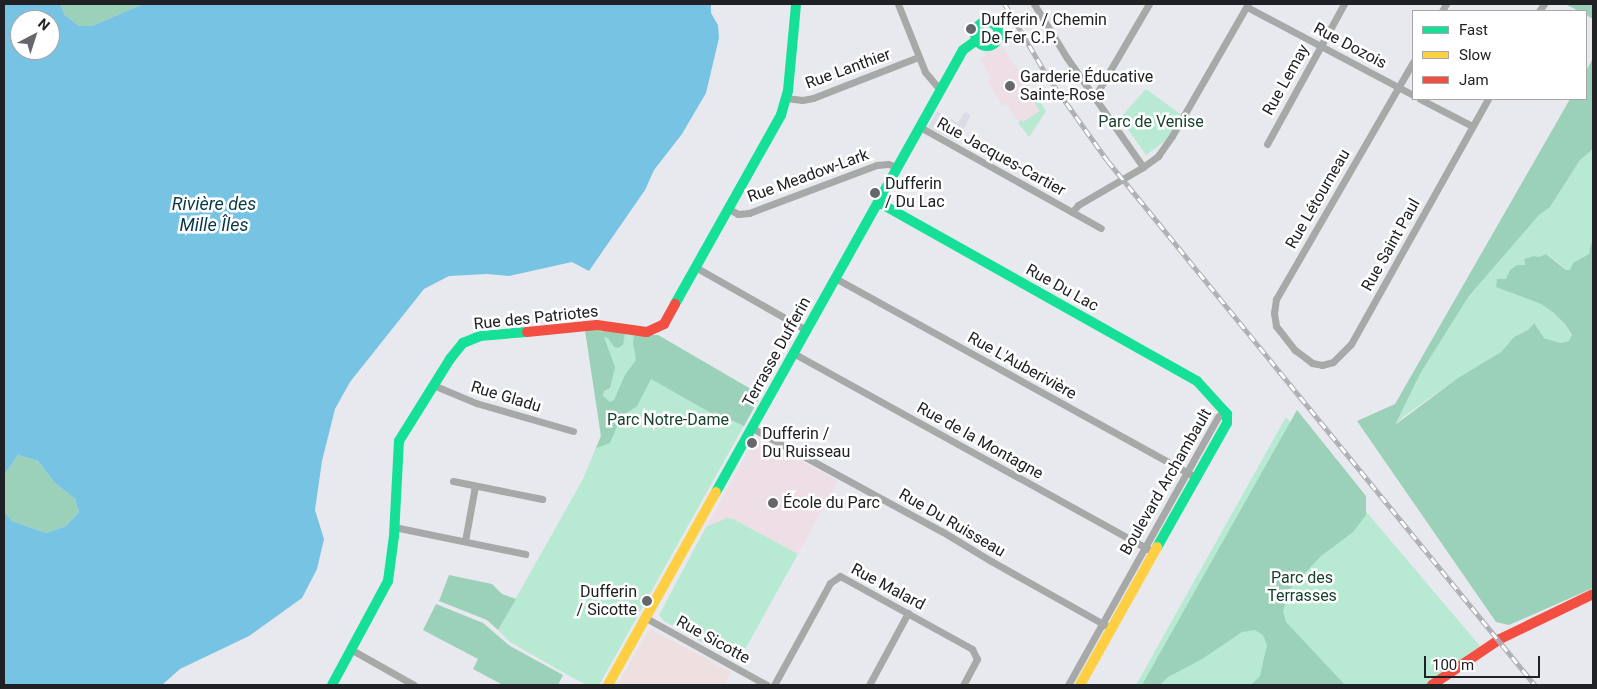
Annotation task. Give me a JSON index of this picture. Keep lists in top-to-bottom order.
{
  "streets": {
    "street": [
      "Rue Dozois",
      "Rue Lanthier",
      "Rue Lemay",
      "Rue Jacques-Cartier",
      "Rue Meadow-Lark",
      "Rue Létourneau",
      "Rue Saint Paul",
      "Rue Du Lac",
      "Rue des Patriotes",
      "Terrasse Dufferin",
      "Rue L'Auberivière",
      "Rue Gladu",
      "Rue de la Montagne",
      "Boulevard Archambault",
      "Rue Du Ruisseau",
      "Rue Malard",
      "Rue Sicotte"
    ]
  },
  "crossings": [
    ["Rue Dozois", "Rue Lemay"],
    ["Rue Dozois", "Rue Jacques-Cartier"],
    ["Rue Dozois", "Rue Létourneau"],
    ["Rue Lanthier", "Rue des Patriotes"],
    ["Rue Jacques-Cartier", "Terrasse Dufferin"],
    ["Rue Meadow-Lark", "Rue des Patriotes"],
    ["Rue Meadow-Lark", "Terrasse Dufferin"],
    ["Rue Létourneau", "Rue Saint Paul"],
    ["Rue Du Lac", "Terrasse Dufferin"],
    ["Rue Du Lac", "Boulevard Archambault"],
    ["Rue des Patriotes", "Rue Gladu"],
    ["Terrasse Dufferin", "Rue L'Auberivière"],
    ["Terrasse Dufferin", "Rue de la Montagne"],
    ["Terrasse Dufferin", "Rue Du Ruisseau"],
    ["Terrasse Dufferin", "Rue Sicotte"],
    ["Rue L'Auberivière", "Boulevard Archambault"],
    ["Rue de la Montagne", "Boulevard Archambault"],
    ["Boulevard Archambault", "Rue Du Ruisseau"]
  ],
  "water": ["Rivière des Mille Îles"],
  "parks": ["Parc de Venise", "Parc Notre-Dame", "Parc des Terrasses"],
  "places": [
    "Dufferin / Chemin De Fer C.P.",
    "Garderie Éducative Sainte-Rose",
    "Dufferin / Du Lac",
    "Dufferin / Du Ruisseau",
    "École du Parc",
    "Dufferin / Sicotte"
  ],
  "legend": ["Fast", "Slow", "Jam"],
  "scale_bar": "100 m",
  "north": "top right"
}
